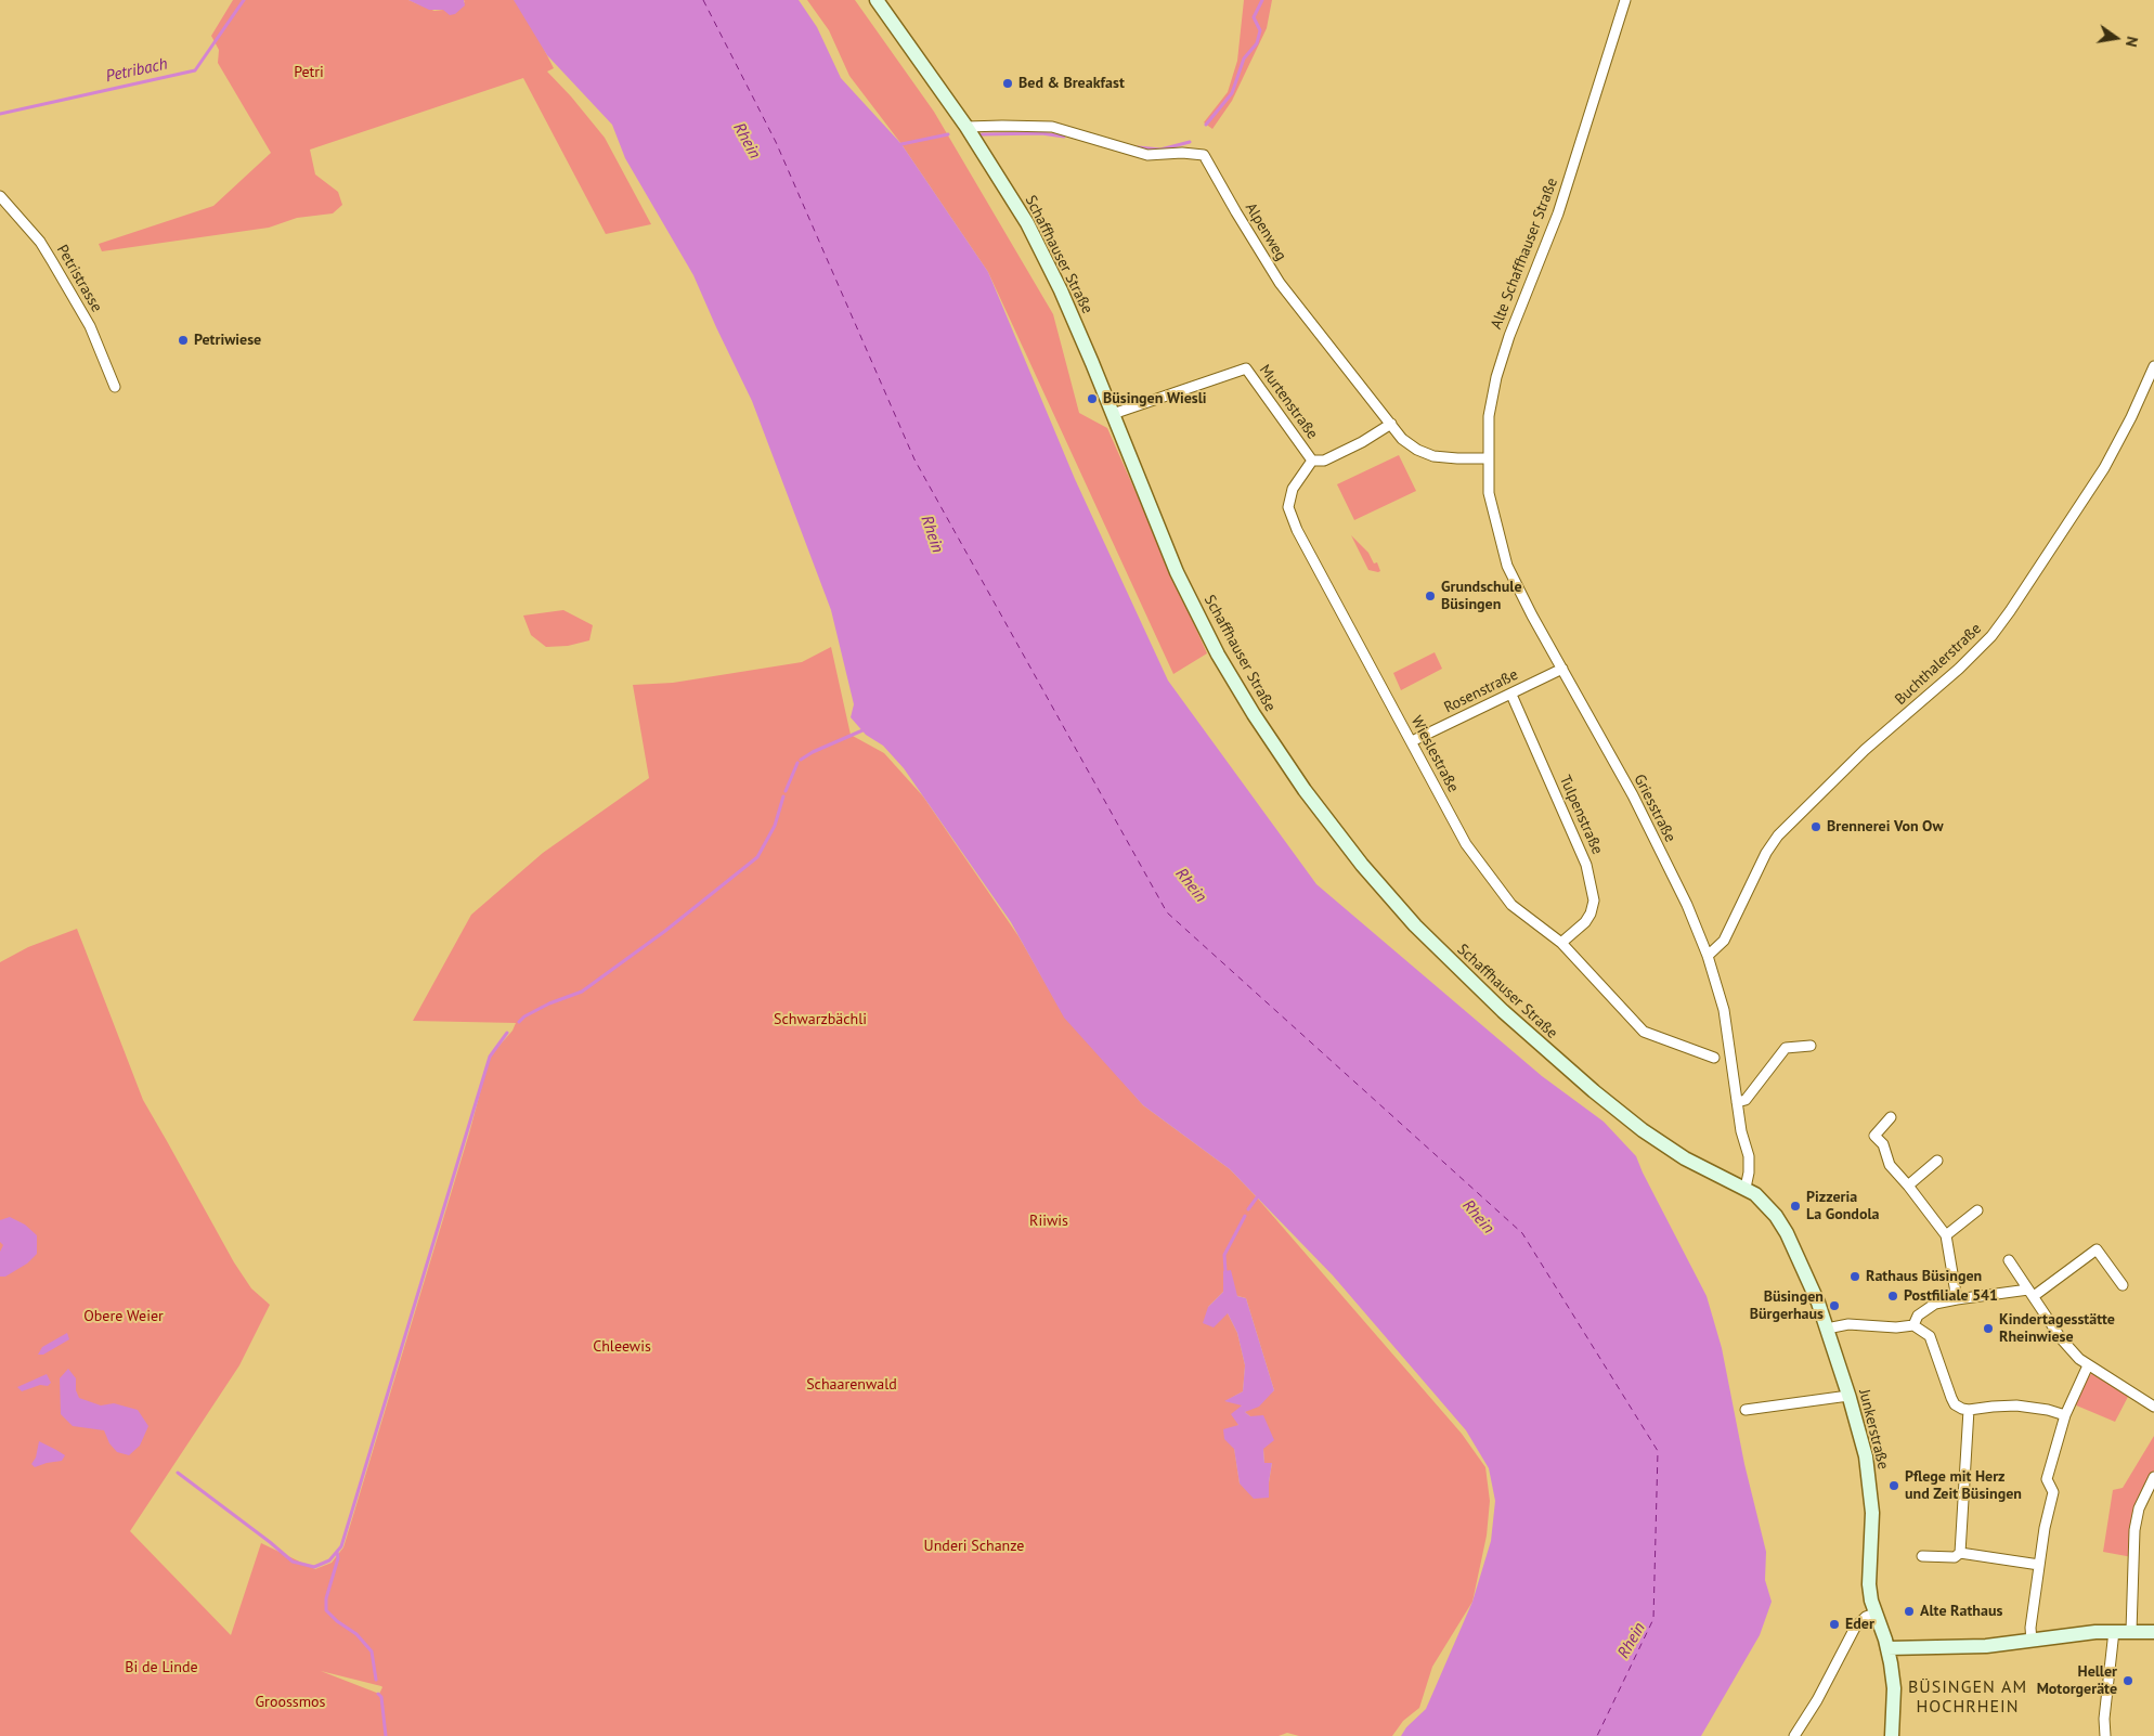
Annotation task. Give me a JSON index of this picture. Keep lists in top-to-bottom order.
{
  "streets": {
    "main road": ["Schaffhauser Straße", "Junkerstraße"],
    "street": [
      "Alpenweg",
      "Alte Schaffhauser Straße",
      "Petristrasse",
      "Murtenstraße",
      "Buchthalerstraße",
      "Rosenstraße",
      "Wieslestraße",
      "Griesstraße",
      "Tulpenstraße"
    ]
  },
  "crossings": [
    ["Alpenweg", "Alte Schaffhauser Straße"],
    ["Alpenweg", "Schaffhauser Straße"],
    ["Alpenweg", "Griesstraße"],
    ["Alte Schaffhauser Straße", "Griesstraße"],
    ["Schaffhauser Straße", "Murtenstraße"],
    ["Schaffhauser Straße", "Griesstraße"],
    ["Schaffhauser Straße", "Junkerstraße"],
    ["Murtenstraße", "Wieslestraße"],
    ["Buchthalerstraße", "Griesstraße"],
    ["Rosenstraße", "Wieslestraße"],
    ["Rosenstraße", "Griesstraße"],
    ["Rosenstraße", "Tulpenstraße"],
    ["Wieslestraße", "Tulpenstraße"],
    ["Griesstraße", "Junkerstraße"]
  ],
  "districts": ["BÜSINGEN AM HOCHRHEIN"],
  "water": ["Petribach", "Rhein"],
  "parks": [
    "Petri",
    "Schwarzbächli",
    "Riiwis",
    "Obere Weier",
    "Chleewis",
    "Schaarenwald",
    "Underi Schanze",
    "Bi de Linde",
    "Groossmos"
  ],
  "places": [
    "Bed & Breakfast",
    "Petriwiese",
    "Büsingen Wiesli",
    "Grundschule Büsingen",
    "Brennerei Von Ow",
    "Pizzeria La Gondola",
    "Rathaus Büsingen",
    "Postfiliale 541",
    "Büsingen Bürgerhaus",
    "Kindertagesstätte Rheinwiese",
    "Pflege mit Herz und Zeit Büsingen",
    "Alte Rathaus",
    "Eder",
    "Heller Motorgeräte"
  ],
  "north": "right"
}
